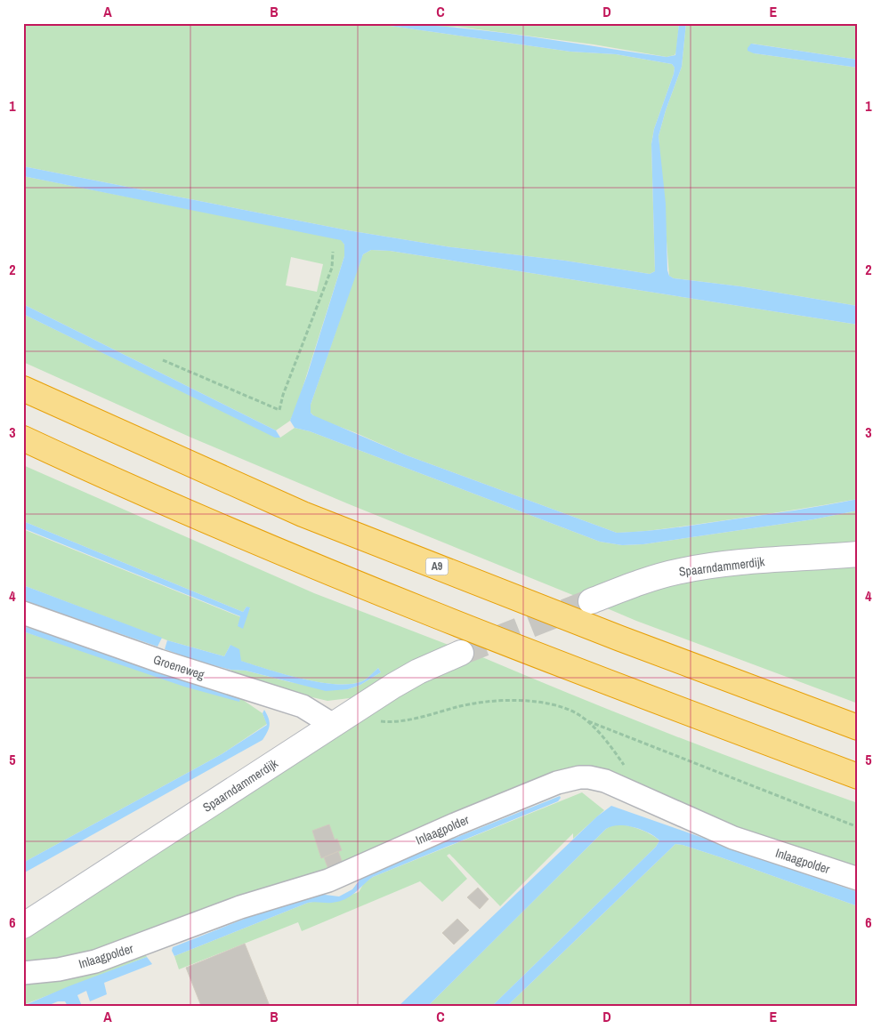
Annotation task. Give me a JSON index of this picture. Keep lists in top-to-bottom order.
{
  "streets": {
    "highway": ["A9"],
    "street": ["Spaarndammerdijk", "Groeneweg", "Inlaagpolder"]
  },
  "crossings": [
    ["Spaarndammerdijk", "Groeneweg"]
  ],
  "grid": {
    "columns": [
      "A",
      "B",
      "C",
      "D",
      "E"
    ],
    "rows": [
      "1",
      "2",
      "3",
      "4",
      "5",
      "6"
    ]
  }
}
